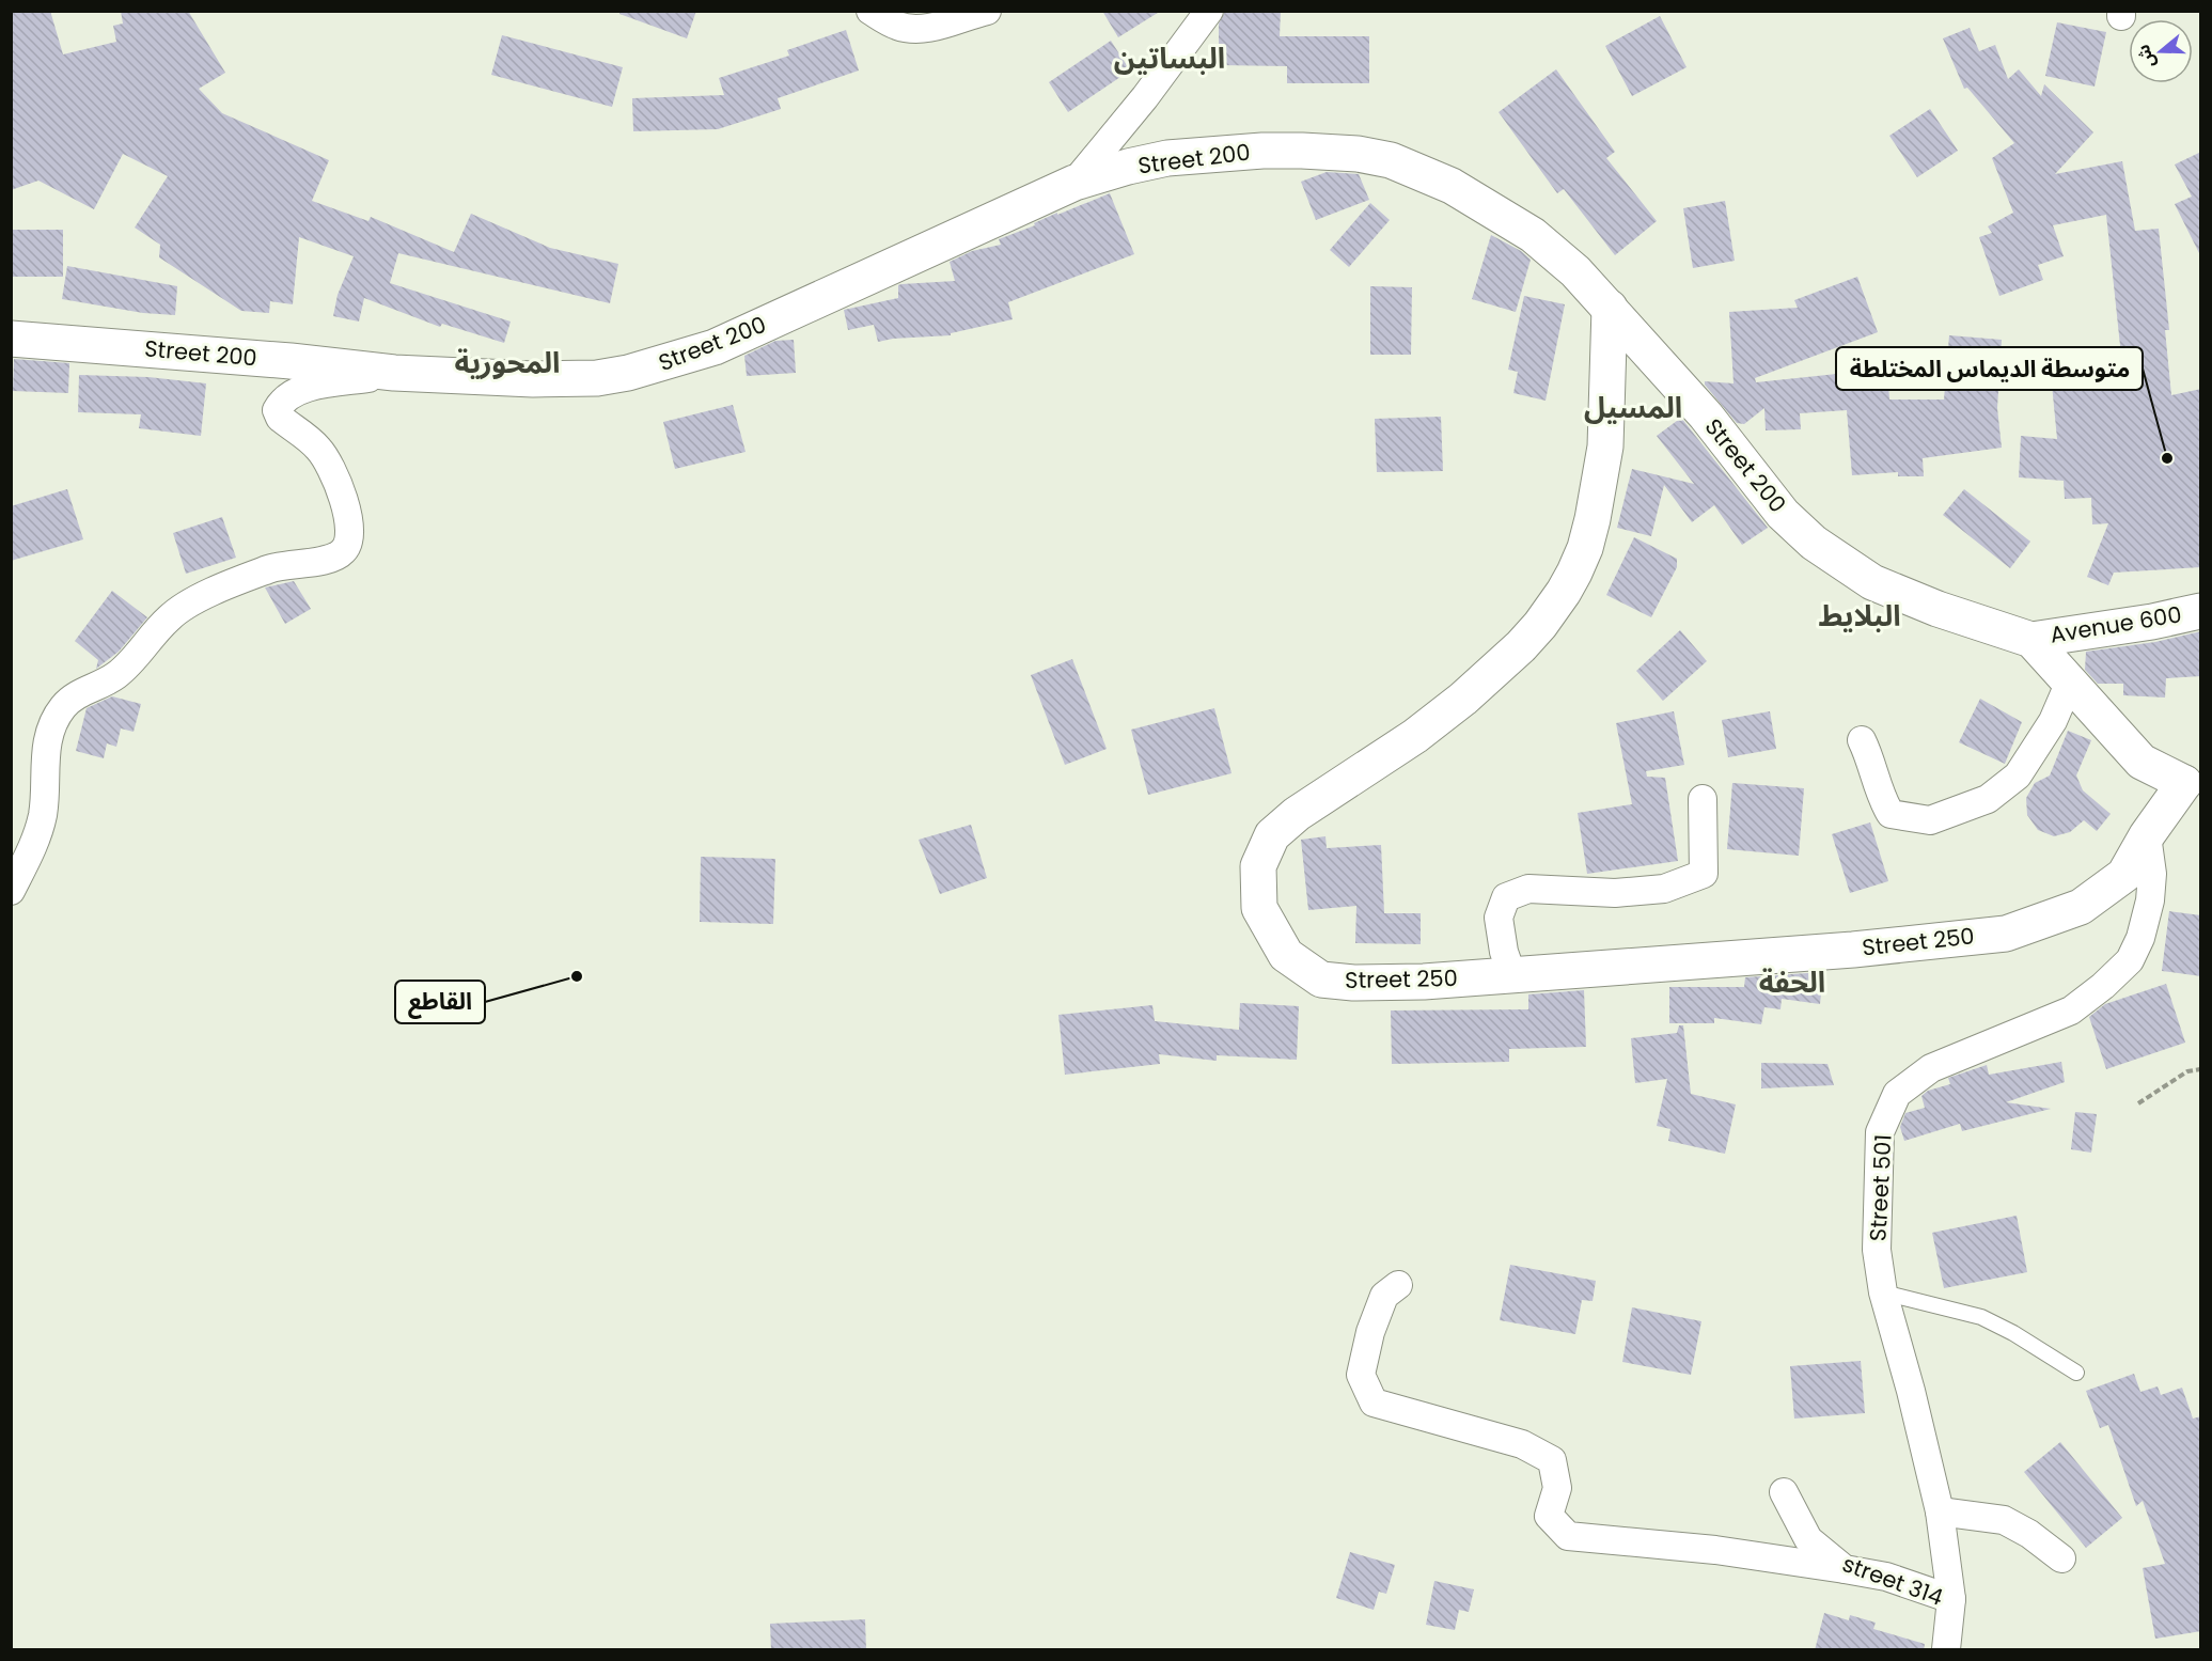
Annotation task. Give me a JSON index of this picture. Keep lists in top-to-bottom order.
{
  "streets": {
    "main road": ["Street 200", "Avenue 600", "Street 250"],
    "street": ["Street 501", "street 314"]
  },
  "crossings": [
    ["Street 200", "Avenue 600"],
    ["Street 200", "Street 250"],
    ["Street 250", "Street 501"],
    ["Street 501", "street 314"]
  ],
  "districts": [
    "البساتين",
    "المحورية",
    "المسيل",
    "البلايط",
    "الحفة"
  ],
  "places": ["متوسطة الديماس المختلطة", "القاطع"],
  "north": "left"
}
